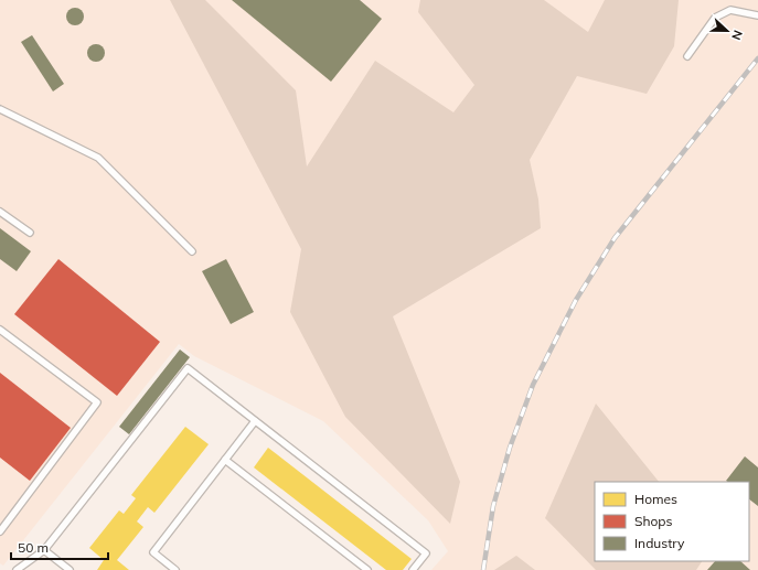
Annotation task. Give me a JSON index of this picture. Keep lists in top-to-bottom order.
{
  "legend": ["Homes", "Shops", "Industry"],
  "scale_bar": "50 m",
  "north": "right"
}
